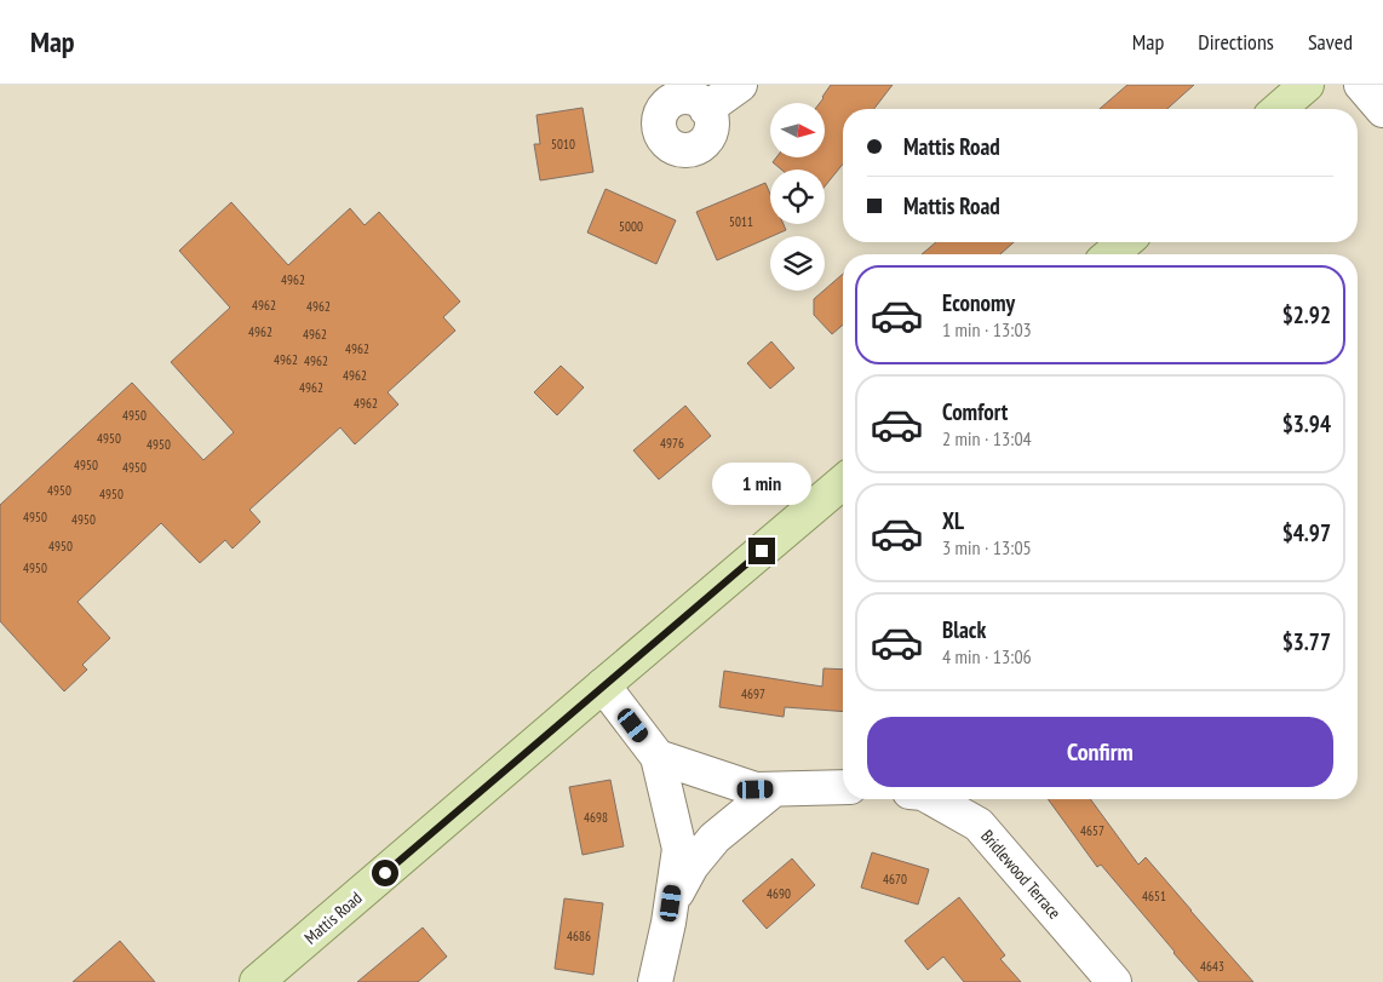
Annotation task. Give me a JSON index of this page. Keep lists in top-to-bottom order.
{
  "streets": {
    "main road": ["Mattis Road"],
    "street": ["Bridlewood Terrace"]
  },
  "house_numbers": [
    "5010",
    "5011",
    "5000",
    "4962",
    "4962",
    "4962",
    "4962",
    "4962",
    "4962",
    "4962",
    "4962",
    "4962",
    "4962",
    "4962",
    "4950",
    "4950",
    "4976",
    "4950",
    "4950",
    "4950",
    "4950",
    "4950",
    "4950",
    "4950",
    "4950",
    "4950",
    "4697",
    "4698",
    "4657",
    "4670",
    "4690",
    "4651",
    "4686",
    "4643"
  ],
  "north": "right",
  "page": {
    "header": "Map",
    "nav": ["Map", "Directions", "Saved"],
    "banner": ["Mattis Road", "Mattis Road"],
    "list": [
      {
        "name": "Economy",
        "note": "1 min · 13:03",
        "value": "$2.92"
      },
      {
        "name": "Comfort",
        "note": "2 min · 13:04",
        "value": "$3.94"
      },
      {
        "name": "XL",
        "note": "3 min · 13:05",
        "value": "$4.97"
      },
      {
        "name": "Black",
        "note": "4 min · 13:06",
        "value": "$3.77"
      }
    ],
    "bubble": "1 min",
    "buttons": "Confirm"
  }
}
